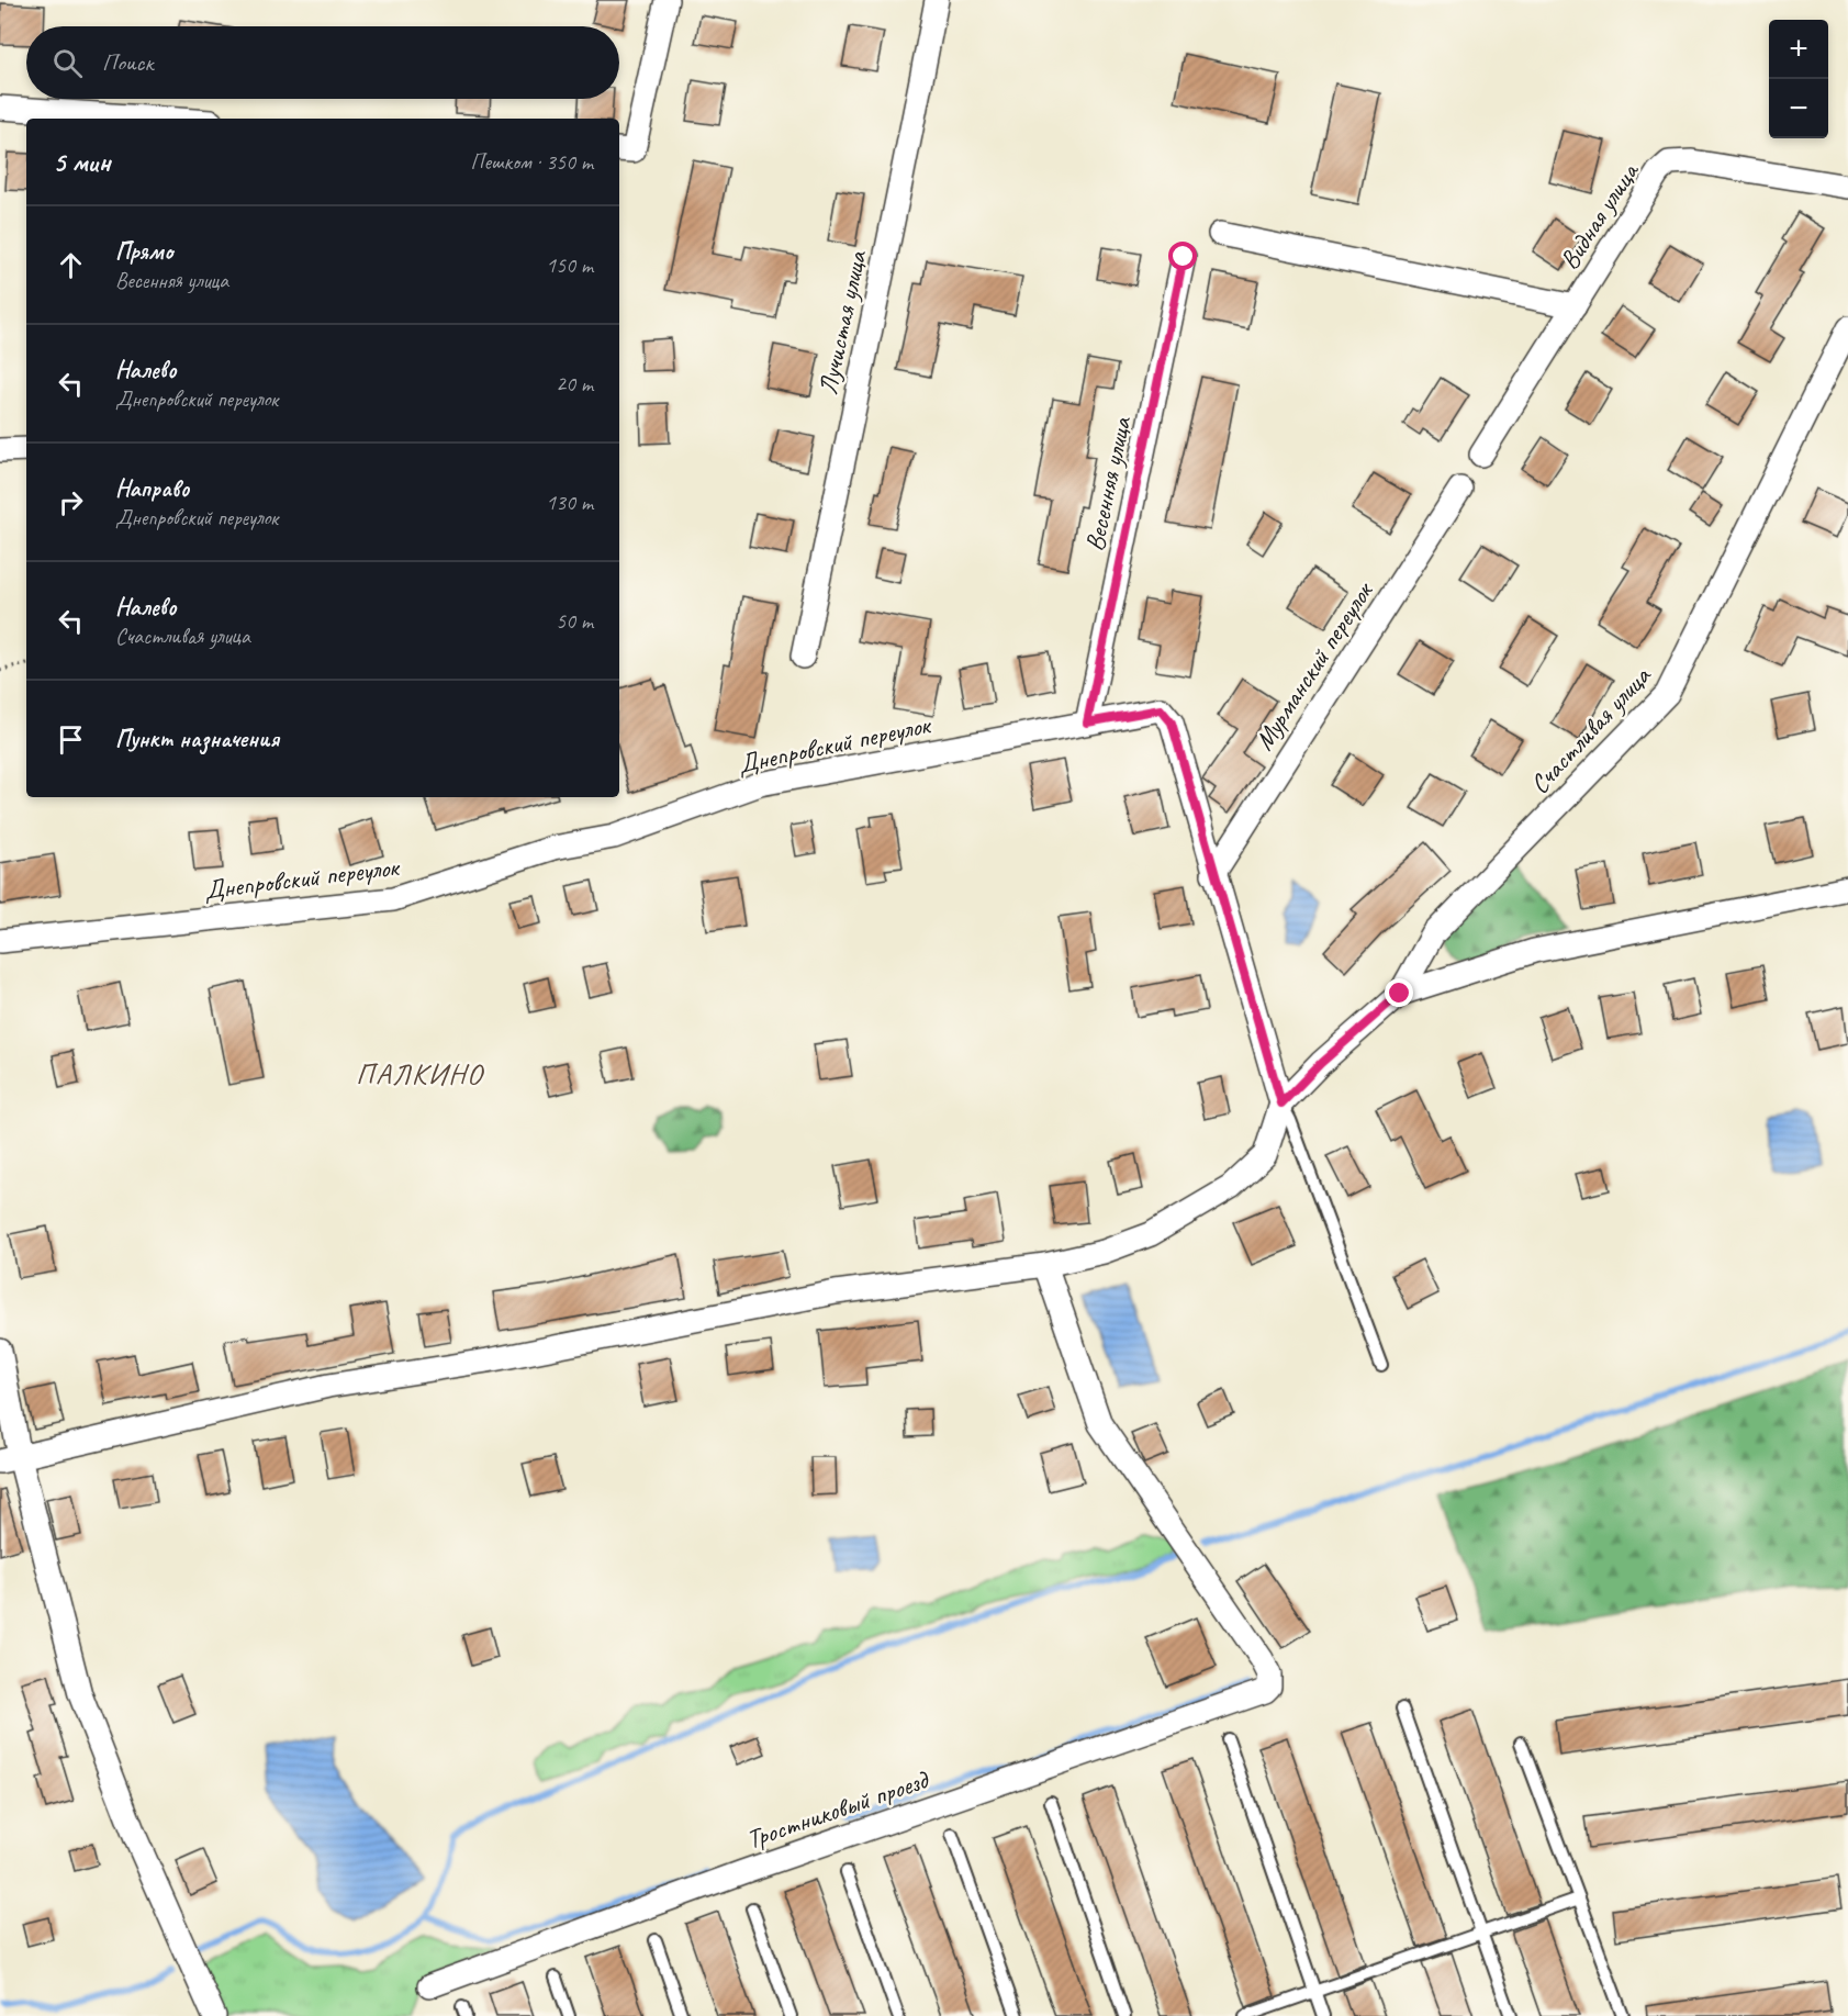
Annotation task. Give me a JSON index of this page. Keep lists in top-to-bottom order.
{
  "streets": {
    "street": [
      "Видная улица",
      "Лучистая улица",
      "Весенняя улица",
      "Мурманский переулок",
      "Счастливая улица",
      "Днепровский переулок",
      "Тростниковый проезд"
    ]
  },
  "crossings": [
    ["Весенняя улица", "Днепровский переулок"],
    ["Мурманский переулок", "Днепровский переулок"],
    ["Счастливая улица", "Днепровский переулок"]
  ],
  "districts": ["ПАЛКИНО"],
  "page": {
    "map_buttons": ["+", "−"],
    "search": "Поиск",
    "heading": ["5 мин", "Пешком · 350 m"],
    "list": [
      ["Прямо", "Весенняя улица", "150 m"],
      ["Налево", "Днепровский переулок", "20 m"],
      ["Направо", "Днепровский переулок", "130 m"],
      ["Налево", "Счастливая улица", "50 m"],
      "Пункт назначения"
    ]
  }
}
